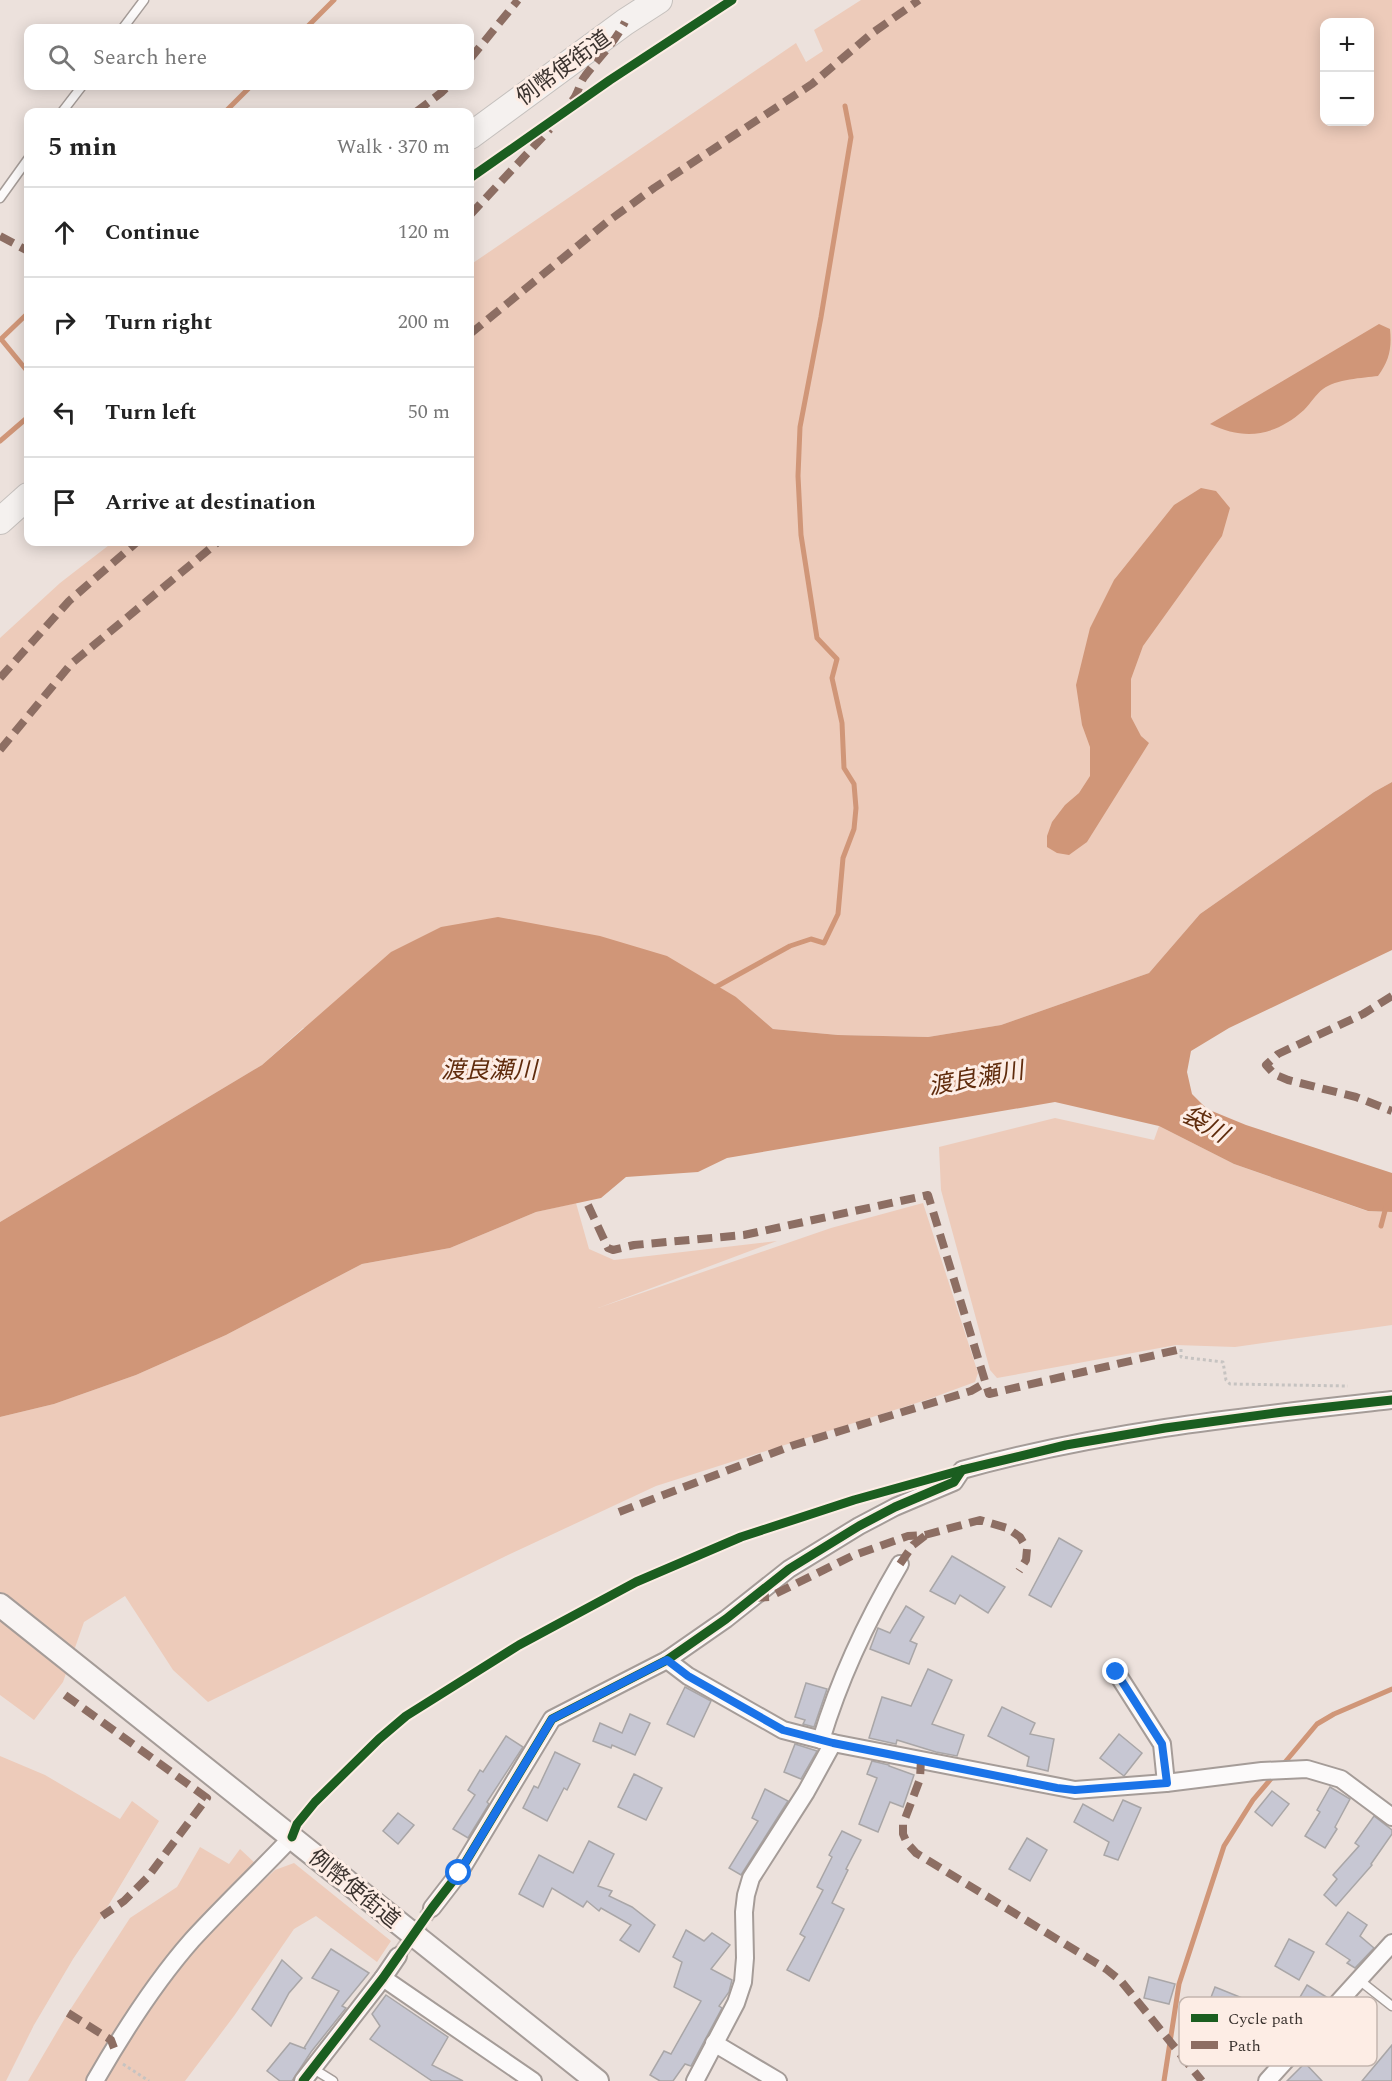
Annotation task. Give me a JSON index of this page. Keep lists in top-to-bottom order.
{
  "streets": {
    "main road": ["例幣使街道"]
  },
  "water": ["渡良瀬川", "袋川"],
  "legend": ["Cycle path", "Path"],
  "page": {
    "map_buttons": ["+", "−"],
    "search": "Search here",
    "heading": ["5 min", "Walk · 370 m"],
    "list": [
      ["Continue", "120 m"],
      ["Turn right", "200 m"],
      ["Turn left", "50 m"],
      "Arrive at destination"
    ]
  }
}
